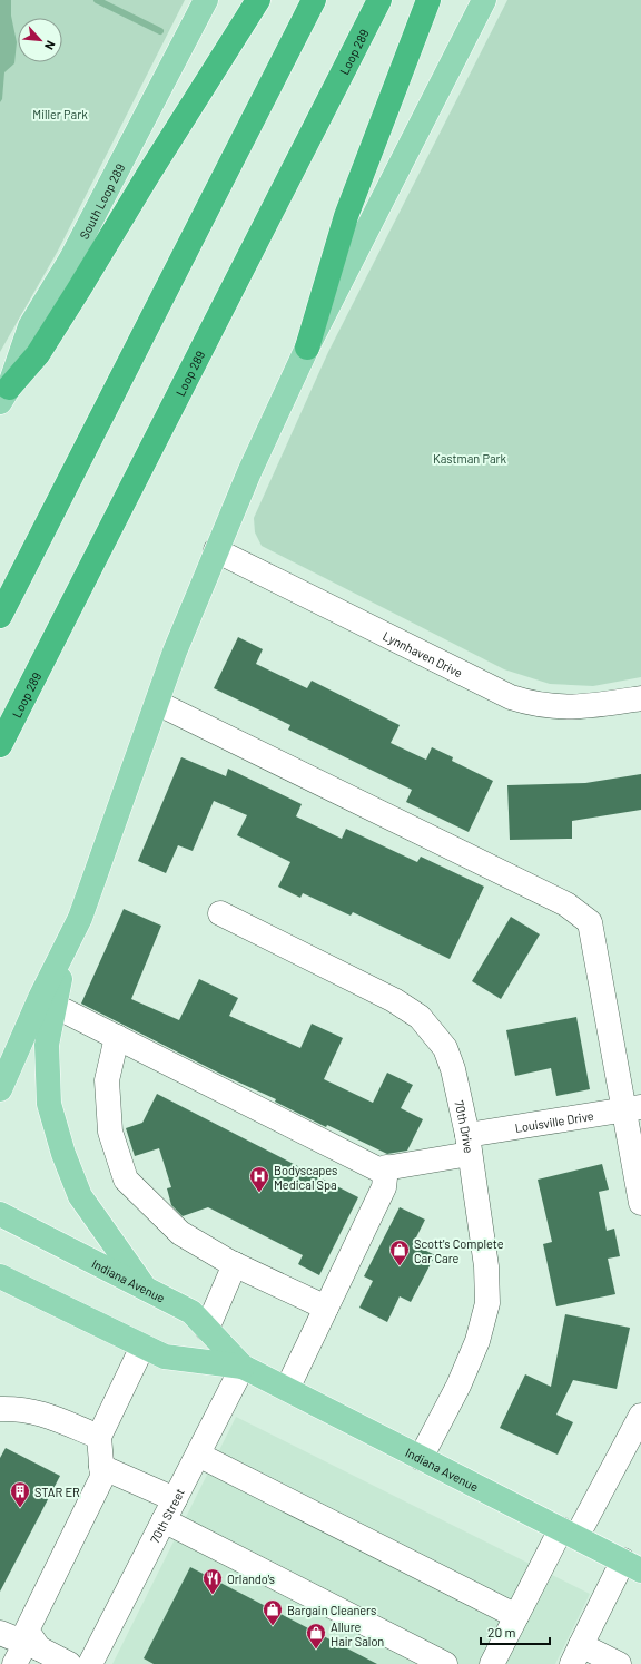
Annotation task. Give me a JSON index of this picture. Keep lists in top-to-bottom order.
{
  "streets": {
    "highway": ["Loop 289"],
    "main road": ["South Loop 289", "Indiana Avenue"],
    "street": [
      "Lynnhaven Drive",
      "Louisville Drive",
      "70th Drive",
      "70th Street"
    ]
  },
  "crossings": [
    ["Louisville Drive", "70th Drive"],
    ["70th Drive", "Indiana Avenue"],
    ["Indiana Avenue", "70th Street"]
  ],
  "parks": ["Miller Park", "Kastman Park"],
  "places": {
    "hospital": ["Bodyscapes Medical Spa"],
    "shop": ["Scott's Complete Car Care", "Bargain Cleaners", "Allure Hair Salon"],
    "building": ["STAR ER"],
    "restaurant": ["Orlando's"]
  },
  "scale_bar": "20 m",
  "north": "bottom right"
}
